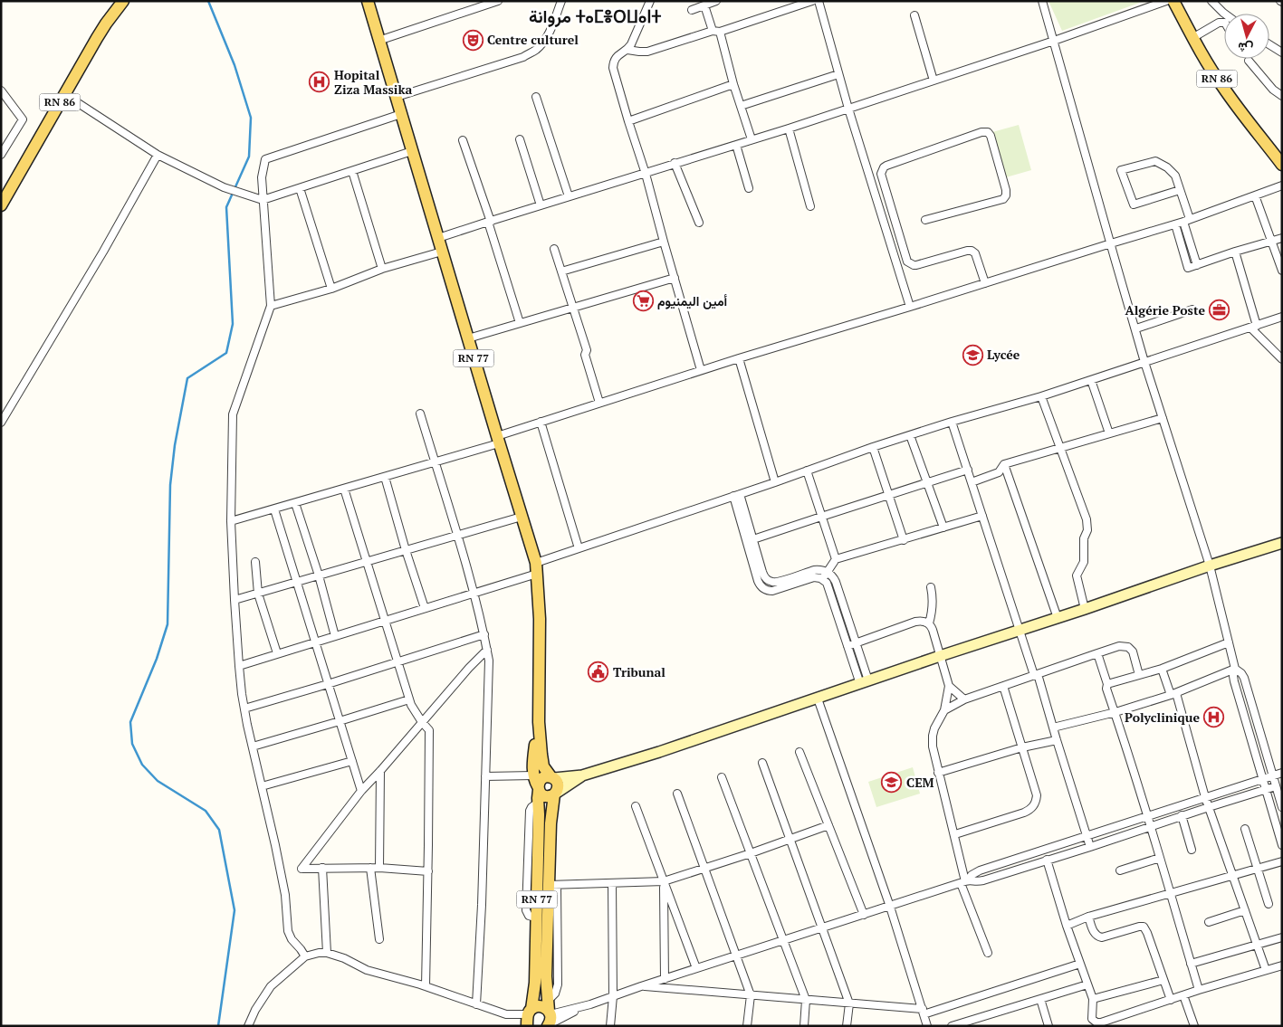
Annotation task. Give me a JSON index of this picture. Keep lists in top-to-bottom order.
{
  "streets": {
    "main road": ["RN 86", "RN 77"]
  },
  "districts": ["مروانة ⵜⴰⵎⴻⵔⵡⴰⵏⵜ"],
  "places": {
    "theatre": ["Centre culturel"],
    "hospital": ["Hopital Ziza Massika", "Polyclinique"],
    "supermarket": ["أمين اليمنيوم"],
    "office": ["Algérie Poste"],
    "school or university": ["Lycée", "CEM"],
    "public building": ["Tribunal"]
  },
  "north": "bottom"
}
